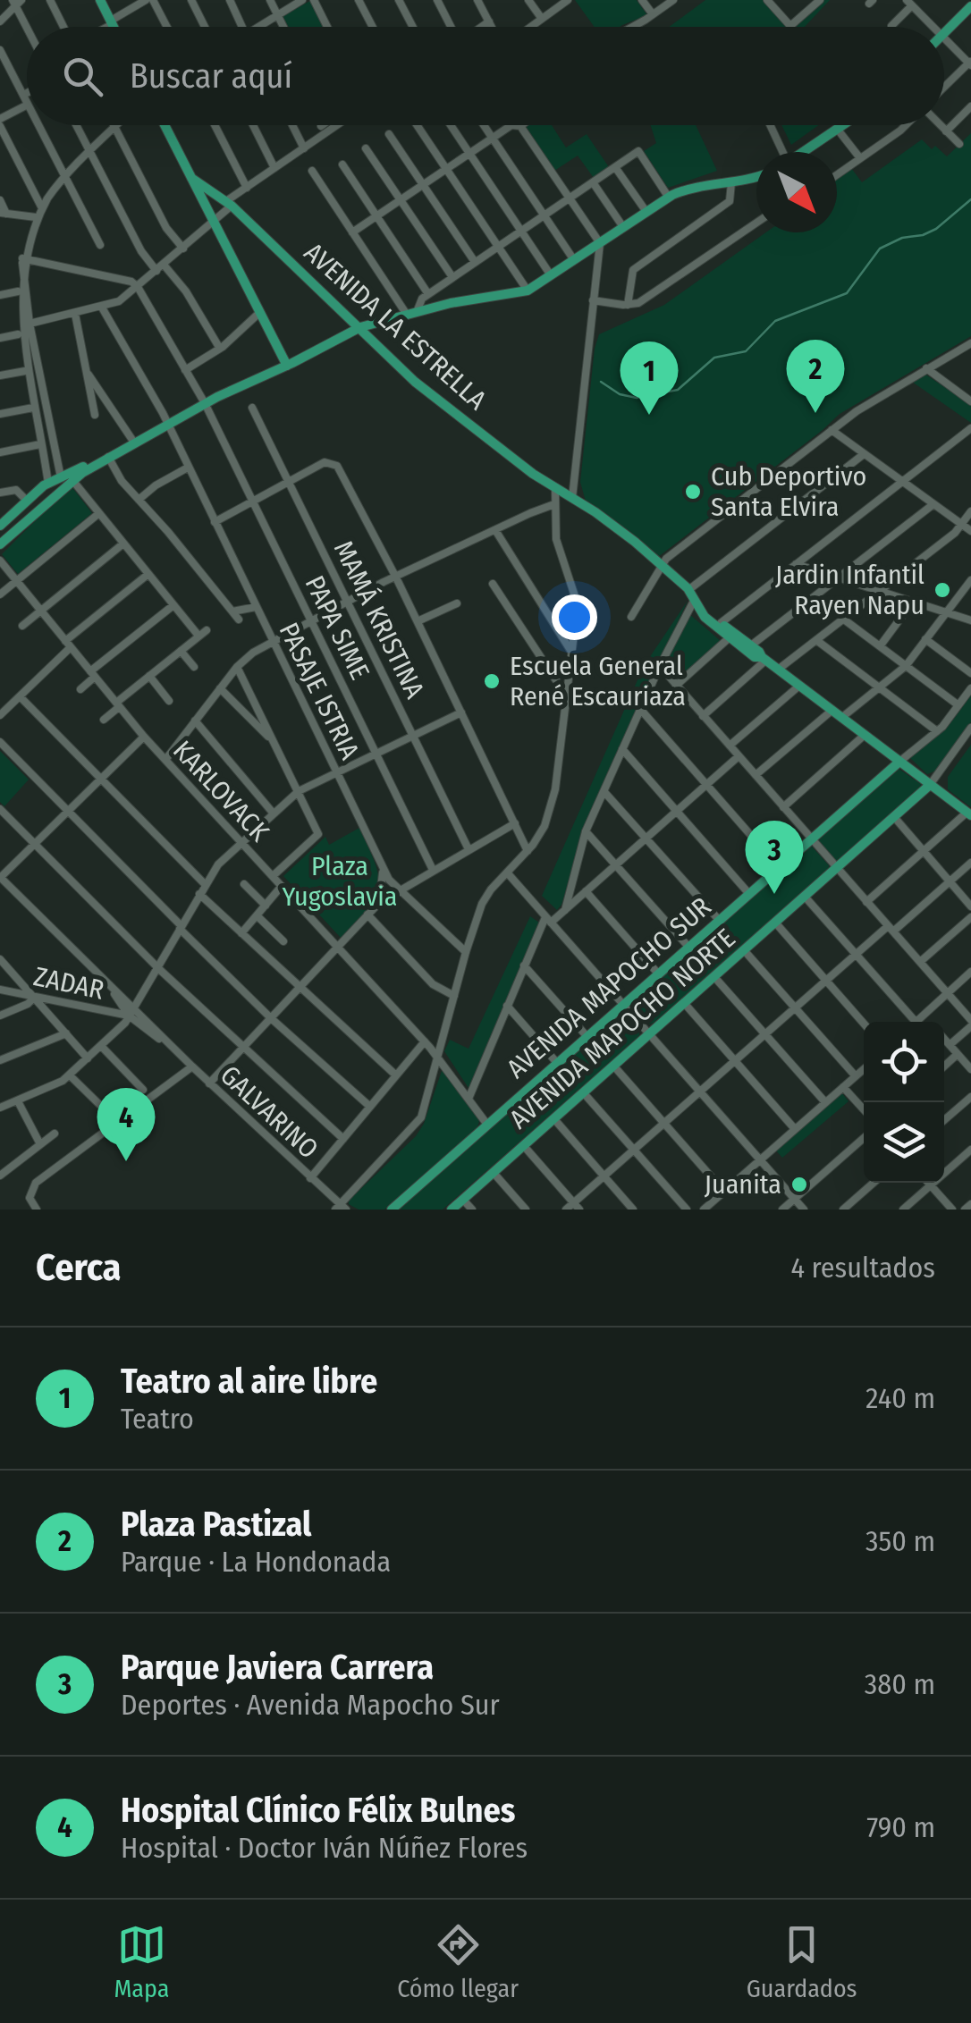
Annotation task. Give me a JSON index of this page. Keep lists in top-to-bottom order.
{
  "streets": {
    "main road": ["AVENIDA LA ESTRELLA", "AVENIDA MAPOCHO SUR", "AVENIDA MAPOCHO NORTE"],
    "street": [
      "MAMÁ KRISTINA",
      "PAPA SIME",
      "PASAJE ISTRIA",
      "KARLOVACK",
      "ZADAR",
      "GALVARINO"
    ]
  },
  "crossings": [
    ["AVENIDA LA ESTRELLA", "AVENIDA MAPOCHO SUR"],
    ["AVENIDA LA ESTRELLA", "AVENIDA MAPOCHO NORTE"],
    ["KARLOVACK", "AVENIDA MAPOCHO SUR"],
    ["ZADAR", "GALVARINO"]
  ],
  "parks": ["Plaza Yugoslavia"],
  "places": [
    "Cub Deportivo Santa Elvira",
    "Jardin Infantil Rayen Napu",
    "Escuela General René Escauriaza",
    "Juanita"
  ],
  "north": "bottom right",
  "page": {
    "search": "Buscar aquí",
    "pins": [
      "2",
      "1",
      "3",
      "4"
    ],
    "heading": ["Cerca", "4 resultados"],
    "list": [
      {
        "mark": "1",
        "name": "Teatro al aire libre",
        "note": "Teatro",
        "value": "240 m"
      },
      {
        "mark": "2",
        "name": "Plaza Pastizal",
        "note": "Parque · La Hondonada",
        "value": "350 m"
      },
      {
        "mark": "3",
        "name": "Parque Javiera Carrera",
        "note": "Deportes · Avenida Mapocho Sur",
        "value": "380 m"
      },
      {
        "mark": "4",
        "name": "Hospital Clínico Félix Bulnes",
        "note": "Hospital · Doctor Iván Núñez Flores",
        "value": "790 m"
      }
    ],
    "nav": ["Mapa", "Cómo llegar", "Guardados"]
  }
}
